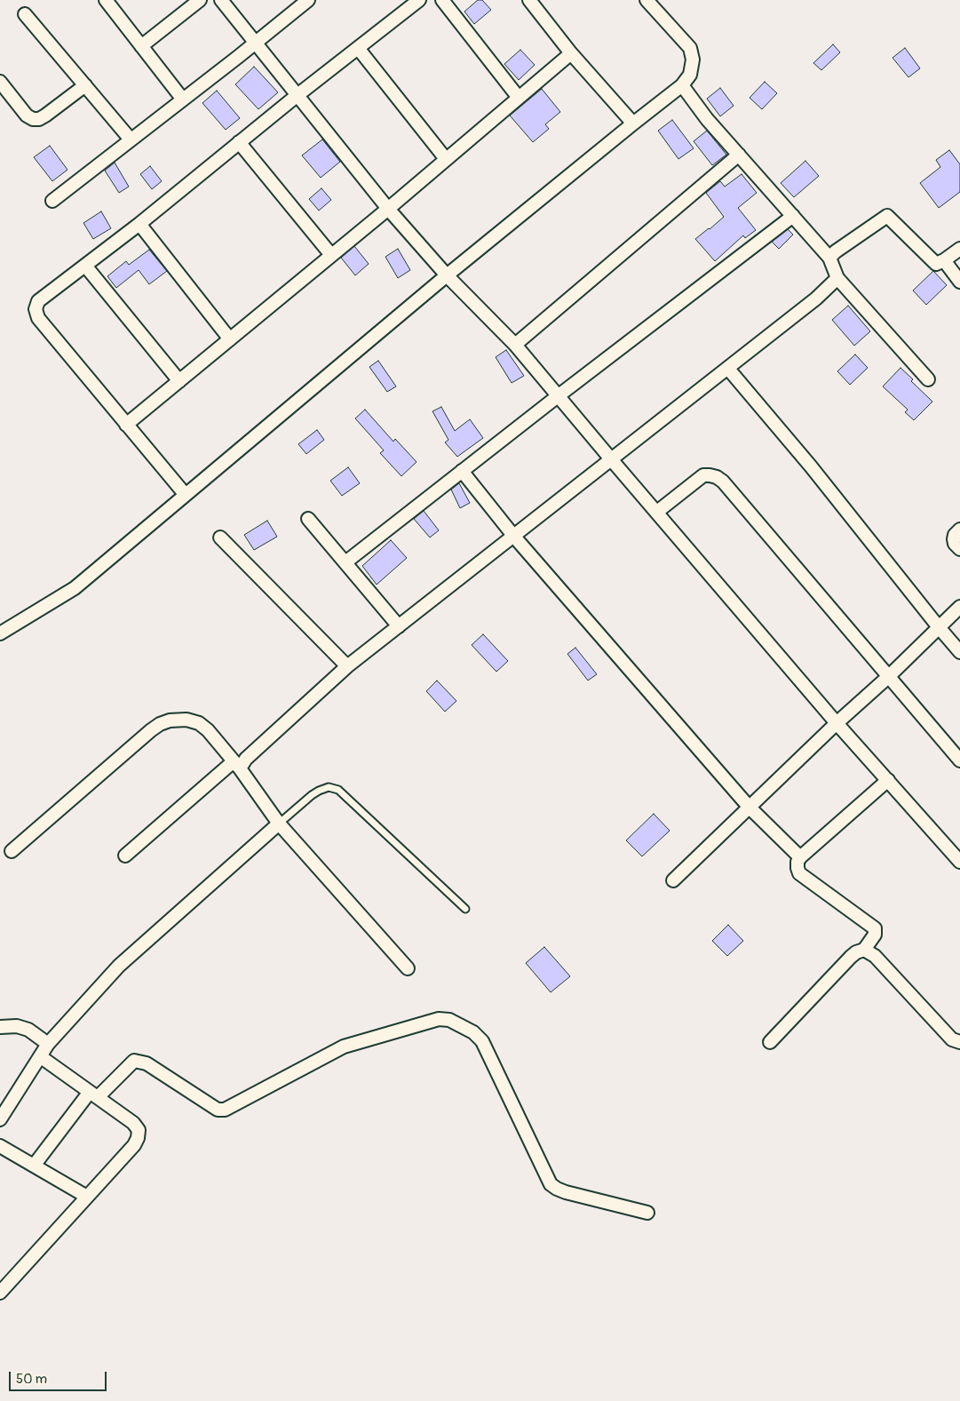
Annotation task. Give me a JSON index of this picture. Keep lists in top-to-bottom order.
{
  "scale_bar": "50 m"
}
